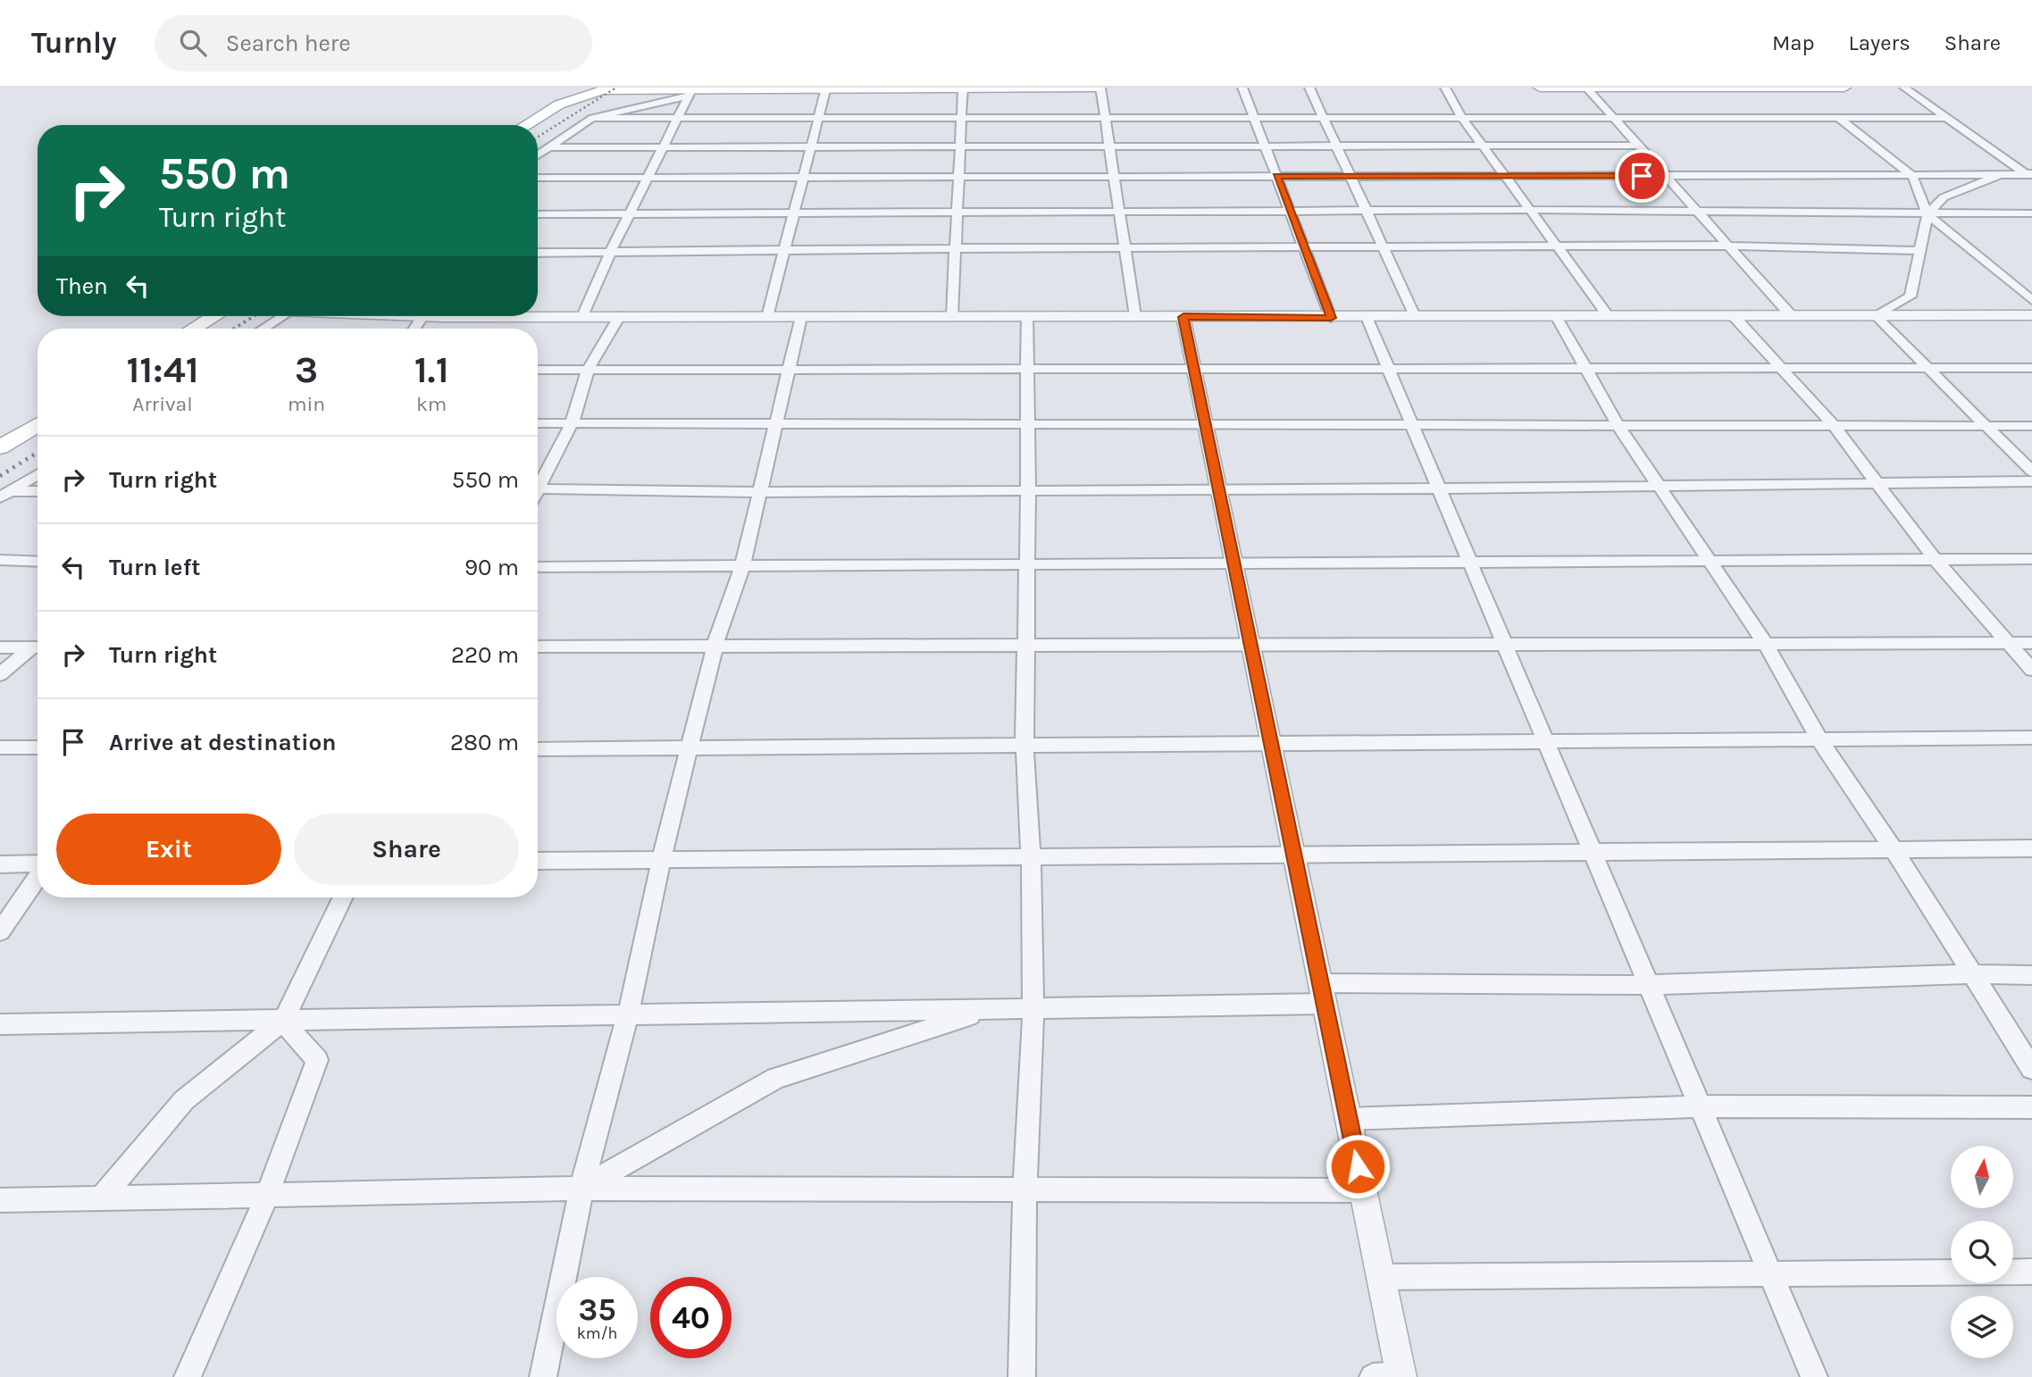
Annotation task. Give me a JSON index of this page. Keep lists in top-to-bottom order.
{
  "north": "top",
  "page": {
    "header": "Turnly",
    "search": "Search here",
    "nav": ["Map", "Layers", "Share"],
    "turn": ["550 m", "Turn right"],
    "then": "Then",
    "eta": [
      "11:41",
      "Arrival",
      "3",
      "min",
      "1.1",
      "km"
    ],
    "list": [
      {
        "name": "Turn right",
        "value": "550 m"
      },
      {
        "name": "Turn left",
        "value": "90 m"
      },
      {
        "name": "Turn right",
        "value": "220 m"
      },
      {
        "name": "Arrive at destination",
        "value": "280 m"
      }
    ],
    "buttons": ["Exit", "Share"],
    "speed": "35 km/h",
    "limit": "40"
  }
}
